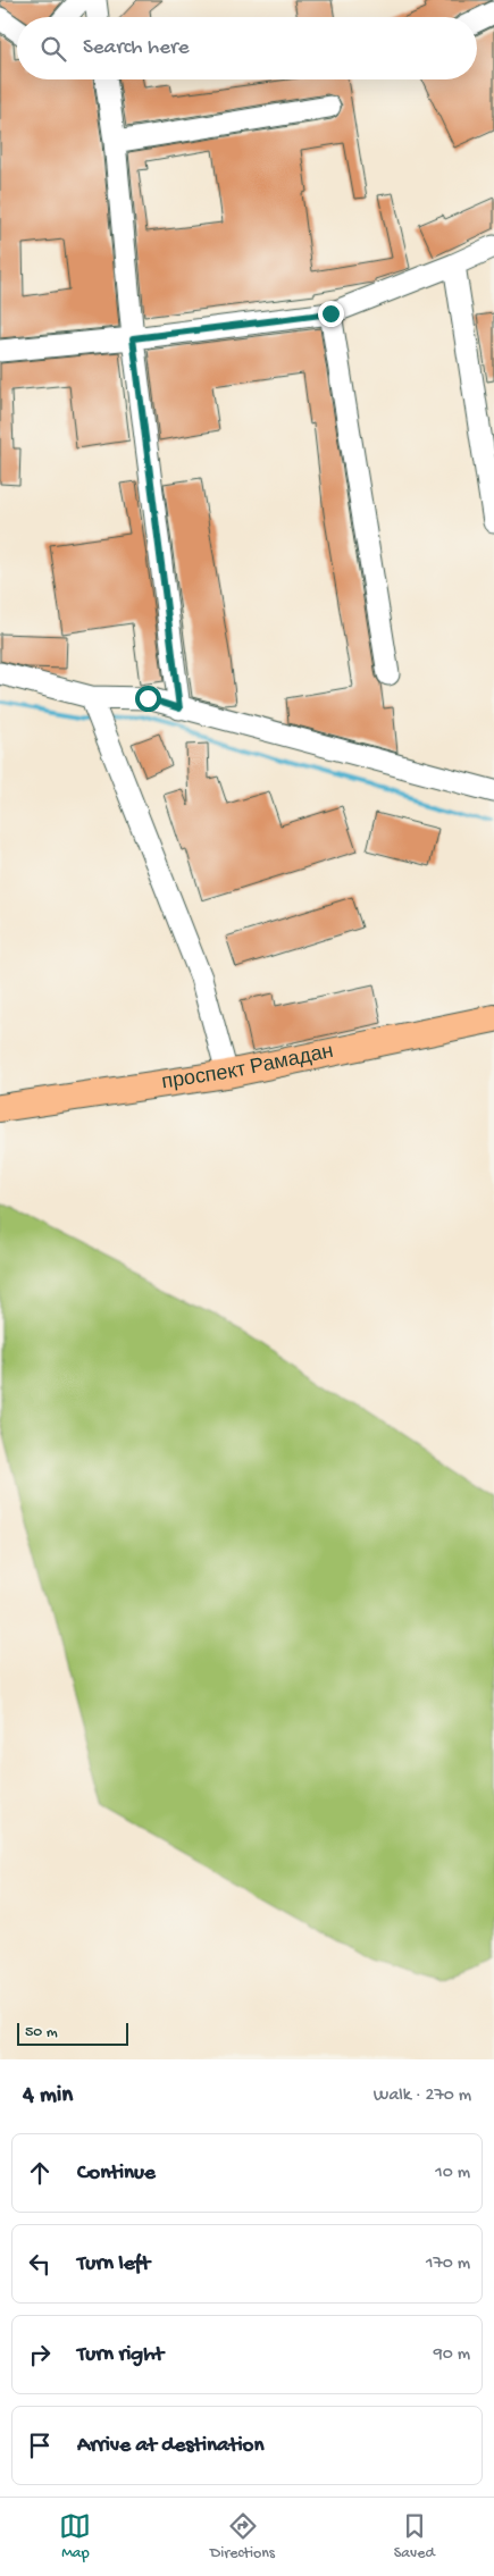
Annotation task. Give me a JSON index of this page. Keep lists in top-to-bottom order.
{
  "streets": {
    "main road": ["проспект Рамадан"]
  },
  "scale_bar": "50 m",
  "page": {
    "search": "Search here",
    "scale": "50 m",
    "heading": ["4 min", "Walk · 270 m"],
    "list": [
      ["Continue", "10 m"],
      ["Turn left", "170 m"],
      ["Turn right", "90 m"],
      "Arrive at destination"
    ],
    "nav": ["Map", "Directions", "Saved"]
  }
}
